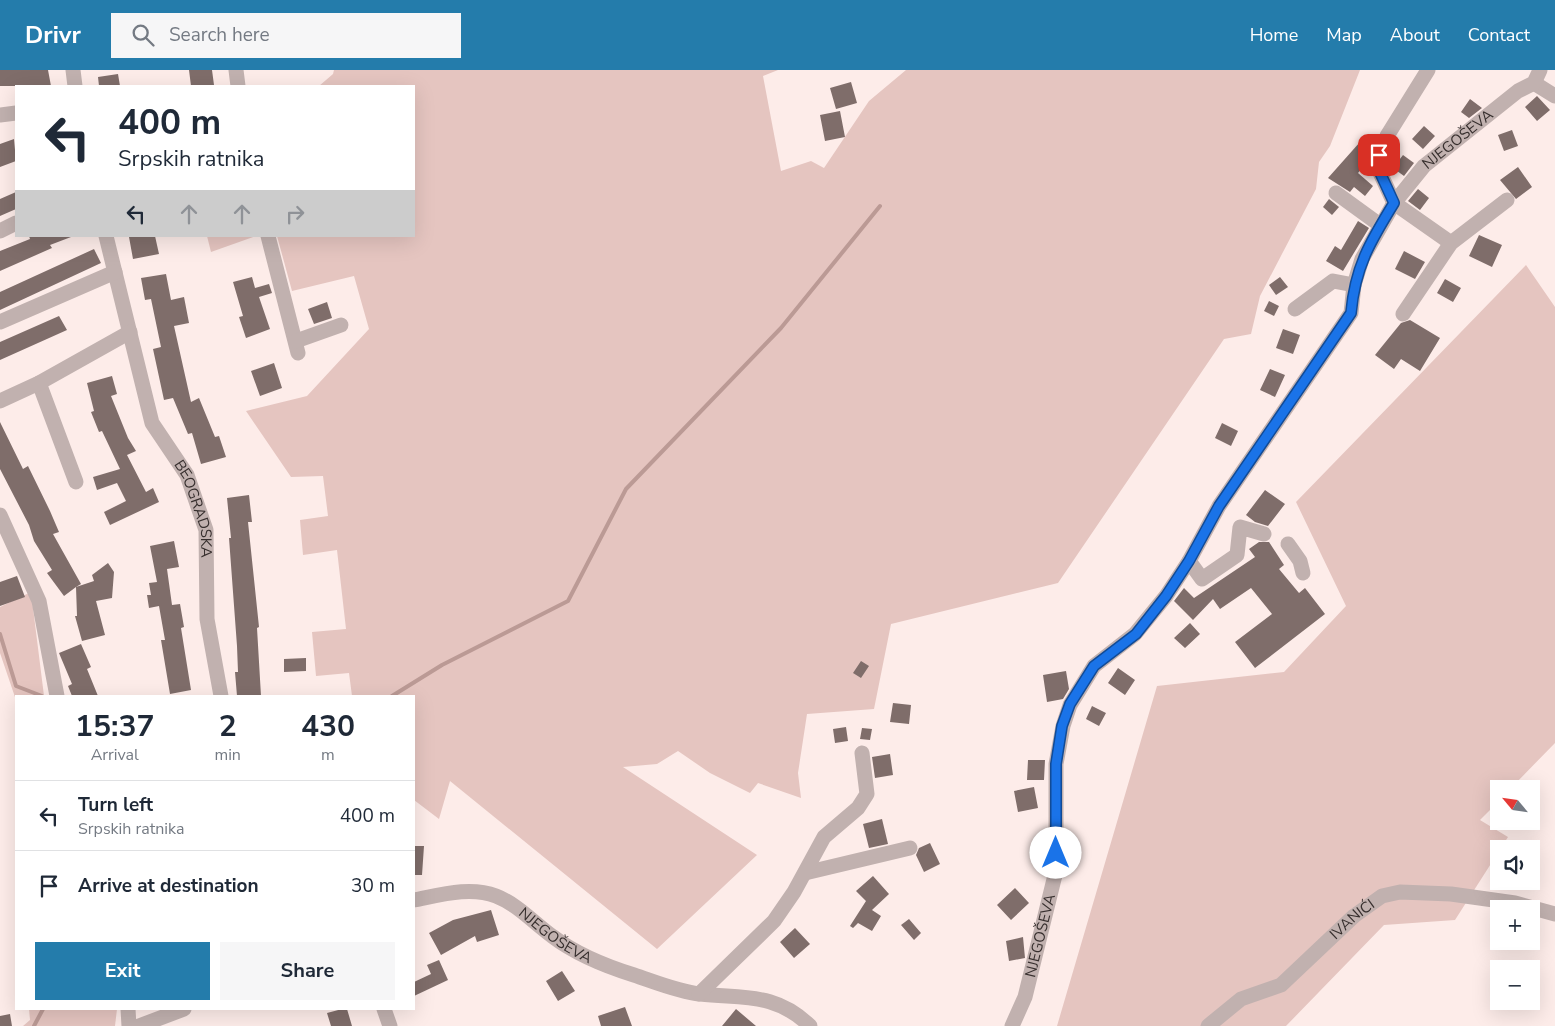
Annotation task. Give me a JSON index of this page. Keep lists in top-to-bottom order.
{
  "streets": {
    "street": ["NJEGOŠEVA", "BEOGRADSKA", "IVANIĆI"]
  },
  "north": "top left",
  "page": {
    "header": "Drivr",
    "search": "Search here",
    "nav": [
      "Home",
      "Map",
      "About",
      "Contact"
    ],
    "turn": ["400 m", "Srpskih ratnika"],
    "eta": [
      "15:37",
      "Arrival",
      "2",
      "min",
      "430",
      "m"
    ],
    "map_buttons": ["+", "−"],
    "list": [
      {
        "name": "Turn left",
        "note": "Srpskih ratnika",
        "value": "400 m"
      },
      {
        "name": "Arrive at destination",
        "value": "30 m"
      }
    ],
    "buttons": ["Exit", "Share"]
  }
}
